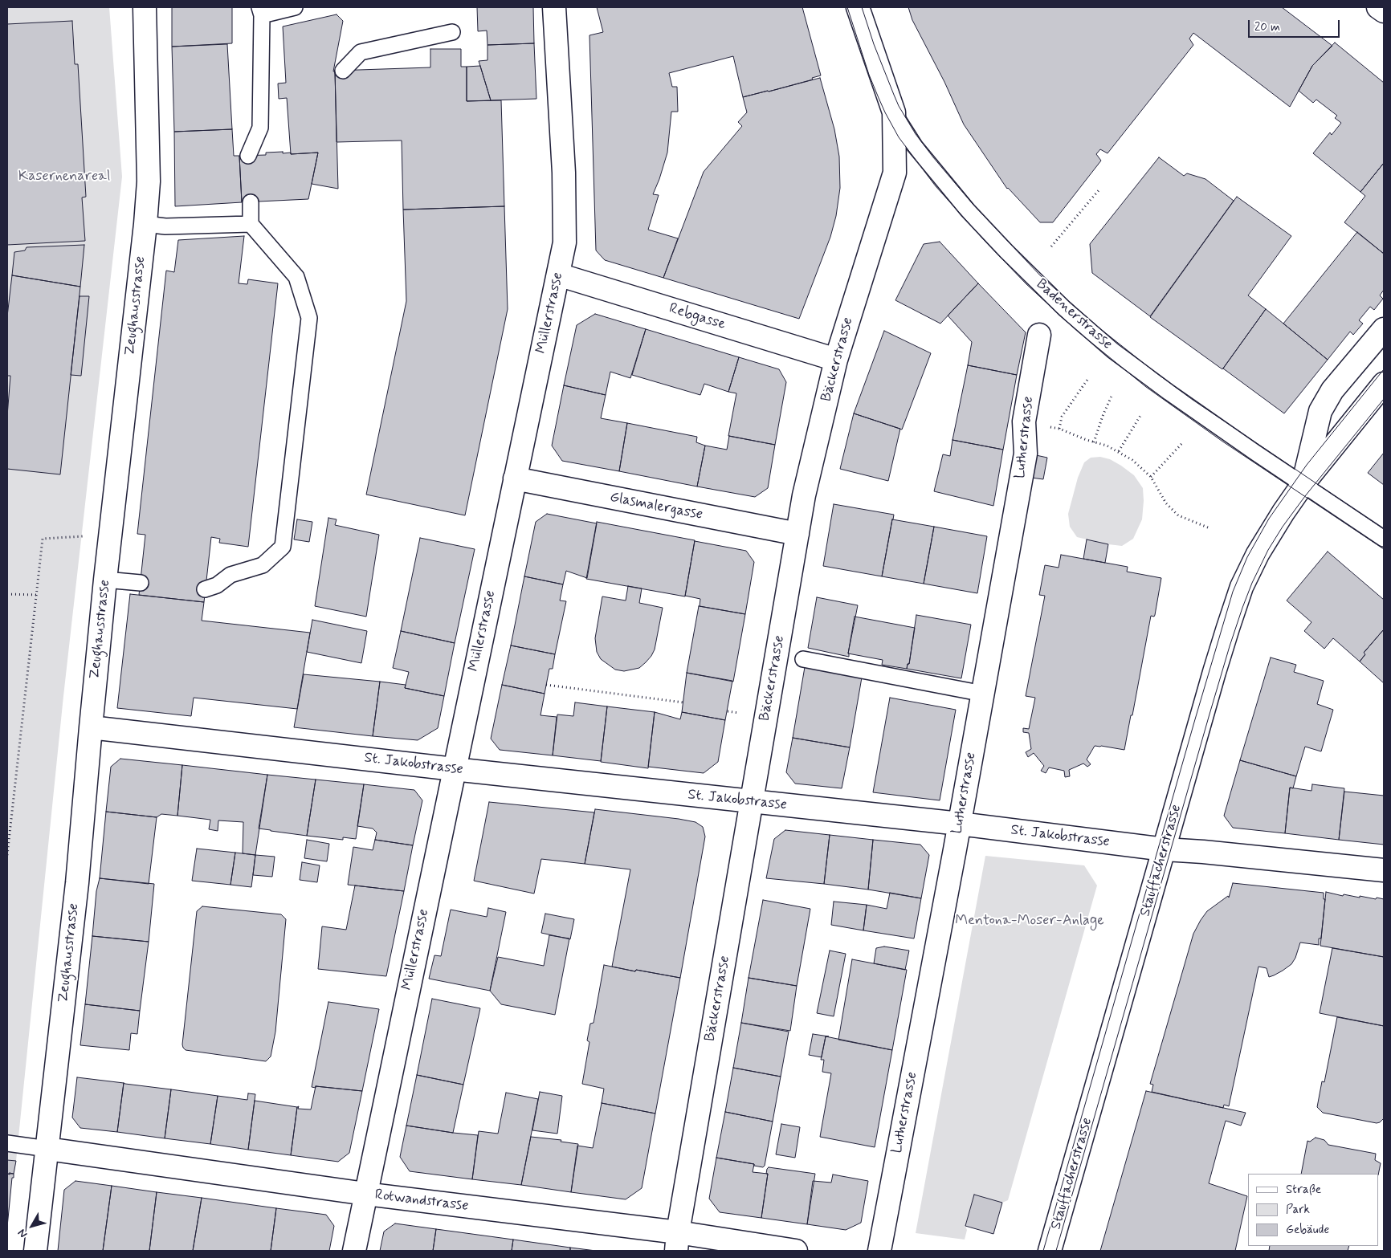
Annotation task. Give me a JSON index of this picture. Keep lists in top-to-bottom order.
{
  "streets": {
    "street": [
      "Zeughausstrasse",
      "Müllerstrasse",
      "Badenerstrasse",
      "Rebgasse",
      "Bäckerstrasse",
      "Lutherstrasse",
      "Glasmalergasse",
      "St. Jakobstrasse",
      "Stauffacherstrasse",
      "Rotwandstrasse"
    ]
  },
  "crossings": [
    ["Zeughausstrasse", "St. Jakobstrasse"],
    ["Zeughausstrasse", "Rotwandstrasse"],
    ["Müllerstrasse", "Rebgasse"],
    ["Müllerstrasse", "Glasmalergasse"],
    ["Müllerstrasse", "St. Jakobstrasse"],
    ["Müllerstrasse", "Rotwandstrasse"],
    ["Badenerstrasse", "Bäckerstrasse"],
    ["Badenerstrasse", "Stauffacherstrasse"],
    ["Rebgasse", "Bäckerstrasse"],
    ["Bäckerstrasse", "Glasmalergasse"],
    ["Bäckerstrasse", "St. Jakobstrasse"],
    ["Bäckerstrasse", "Rotwandstrasse"],
    ["Lutherstrasse", "St. Jakobstrasse"],
    ["St. Jakobstrasse", "Stauffacherstrasse"]
  ],
  "parks": ["Kasernenareal", "Mentona-Moser-Anlage"],
  "legend": ["Straße", "Park", "Gebäude"],
  "scale_bar": "20 m",
  "north": "bottom left"
}
